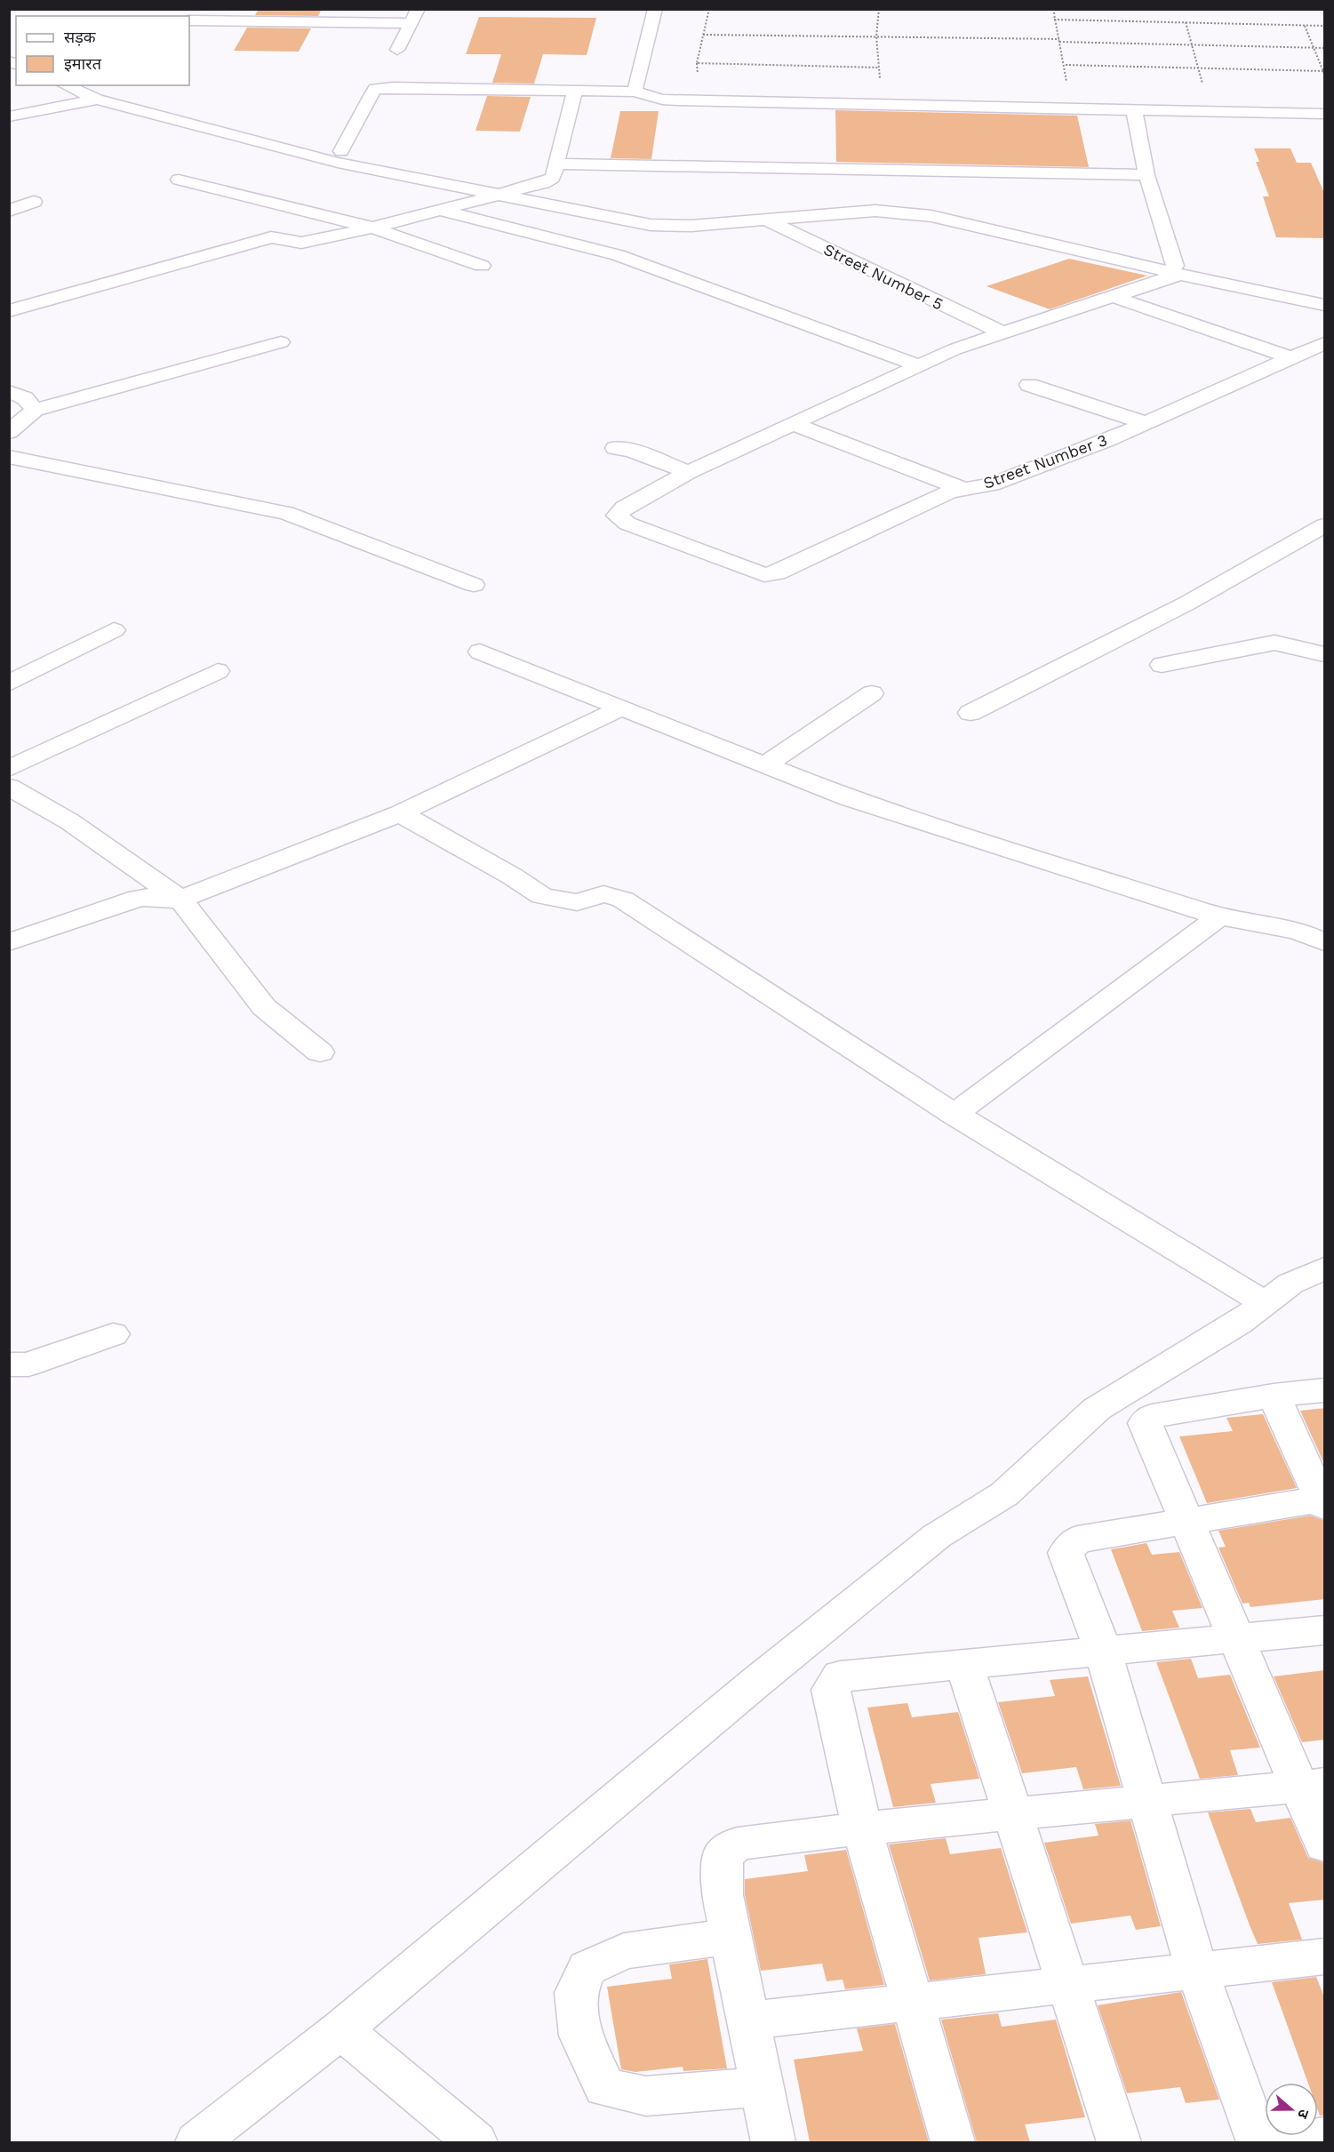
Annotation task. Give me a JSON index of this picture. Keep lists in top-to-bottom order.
{
  "streets": {
    "street": ["Street Number 5", "Street Number 3"]
  },
  "legend": ["सड़क", "इमारत"],
  "north": "right"
}
